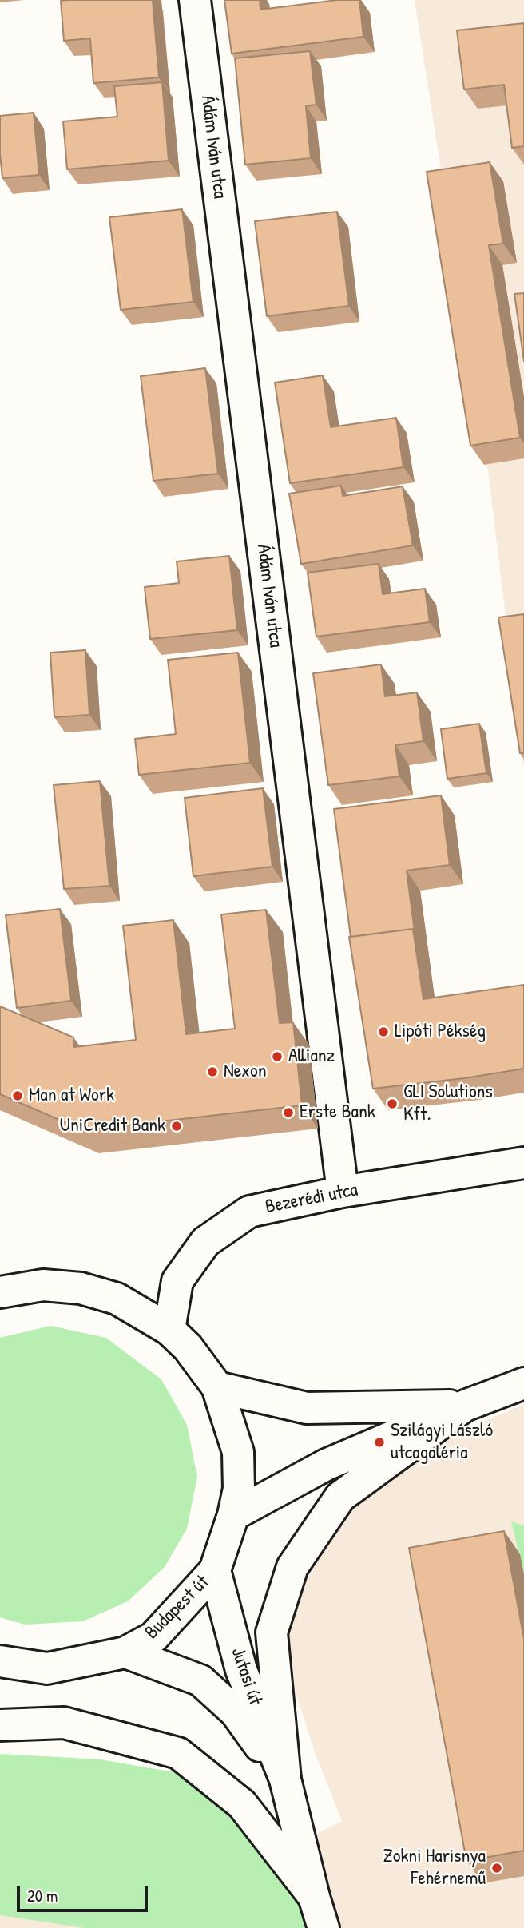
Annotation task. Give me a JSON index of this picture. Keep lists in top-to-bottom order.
{
  "streets": {
    "street": [
      "Ádám Iván utca",
      "Bezerédi utca",
      "Budapest út",
      "Jutasi út"
    ]
  },
  "crossings": [
    ["Ádám Iván utca", "Bezerédi utca"],
    ["Bezerédi utca", "Budapest út"],
    ["Budapest út", "Jutasi út"]
  ],
  "places": [
    "Lipóti Pékség",
    "Allianz",
    "Nexon",
    "Man at Work",
    "GLI Solutions Kft.",
    "Erste Bank",
    "UniCredit Bank",
    "Szilágyi László utcagaléria",
    "Zokni Harisnya Fehérnemű"
  ],
  "scale_bar": "20 m"
}
